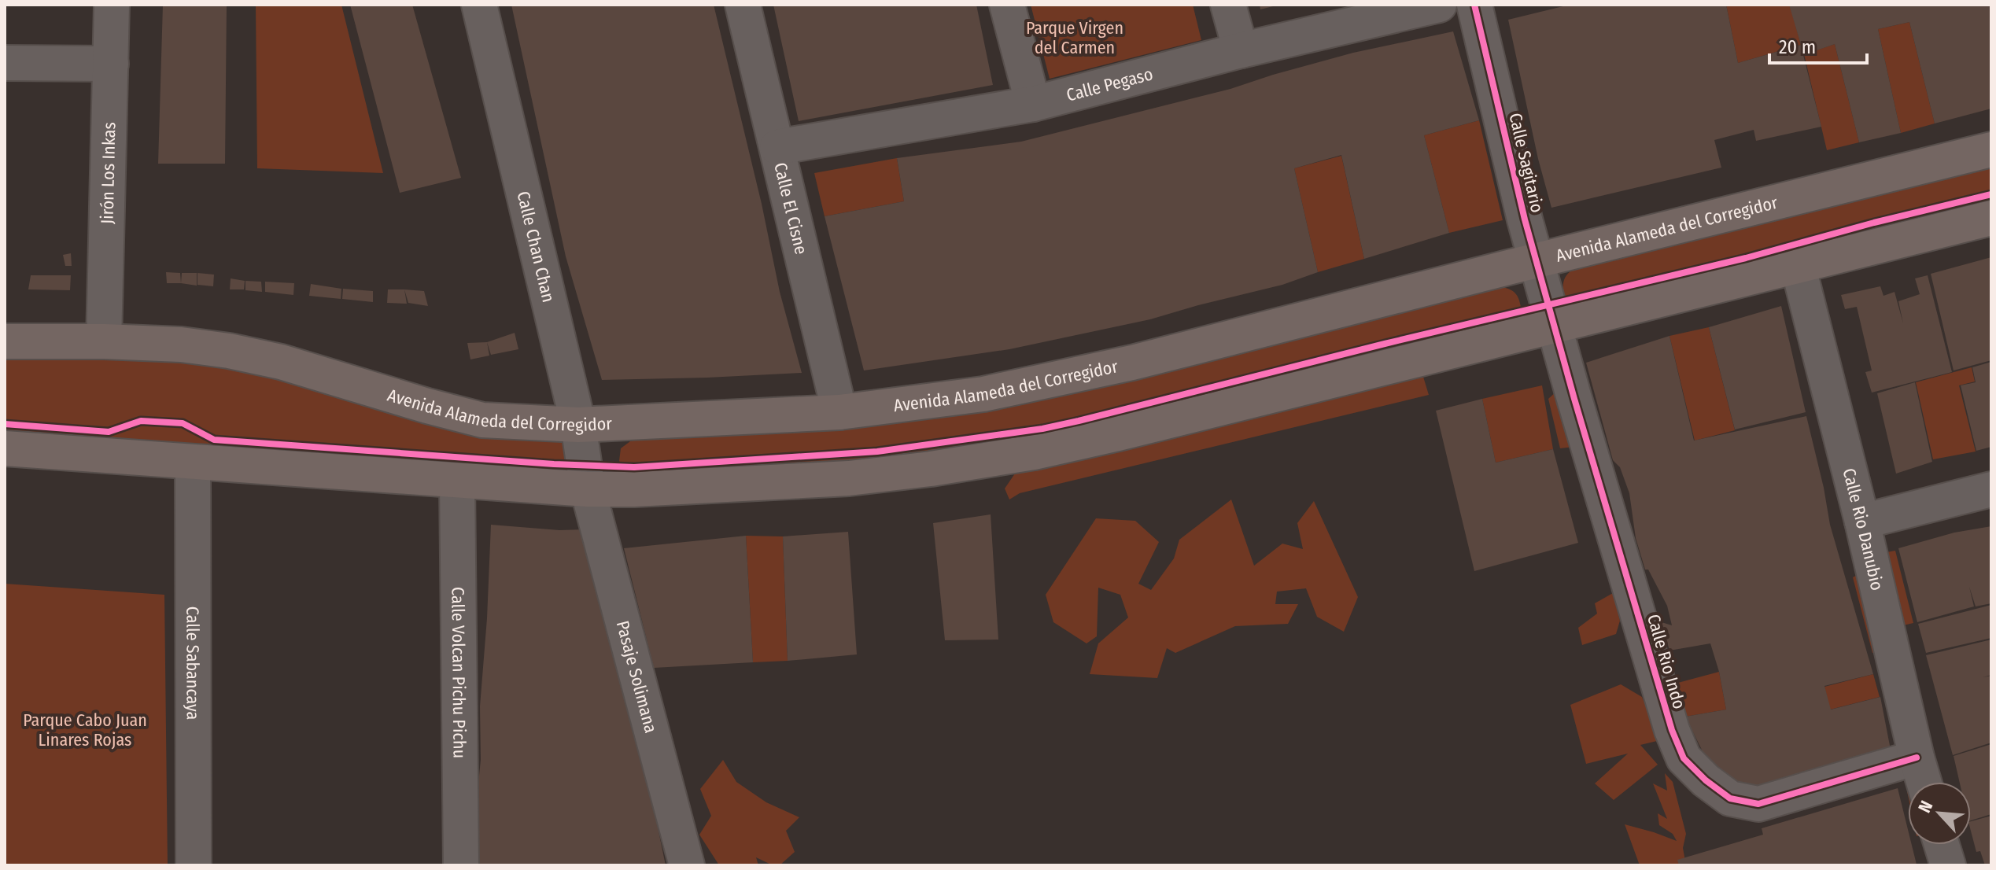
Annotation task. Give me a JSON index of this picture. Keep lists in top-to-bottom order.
{
  "streets": {
    "main road": ["Avenida Alameda del Corregidor"],
    "street": [
      "Calle Pegaso",
      "Calle Sagitario",
      "Jirón Los Inkas",
      "Calle El Cisne",
      "Calle Chan Chan",
      "Calle Rio Danubio",
      "Calle Rio Indo",
      "Calle Sabancaya",
      "Calle Volcan Pichu Pichu",
      "Pasaje Solimana"
    ]
  },
  "crossings": [
    ["Calle Pegaso", "Calle El Cisne"],
    ["Calle Sagitario", "Avenida Alameda del Corregidor"],
    ["Calle Sagitario", "Calle Rio Indo"],
    ["Jirón Los Inkas", "Avenida Alameda del Corregidor"],
    ["Calle El Cisne", "Avenida Alameda del Corregidor"],
    ["Avenida Alameda del Corregidor", "Calle Chan Chan"],
    ["Calle Chan Chan", "Pasaje Solimana"],
    ["Calle Rio Danubio", "Calle Rio Indo"]
  ],
  "parks": ["Parque Virgen del Carmen", "Parque Cabo Juan Linares Rojas"],
  "scale_bar": "20 m",
  "north": "top left"
}
